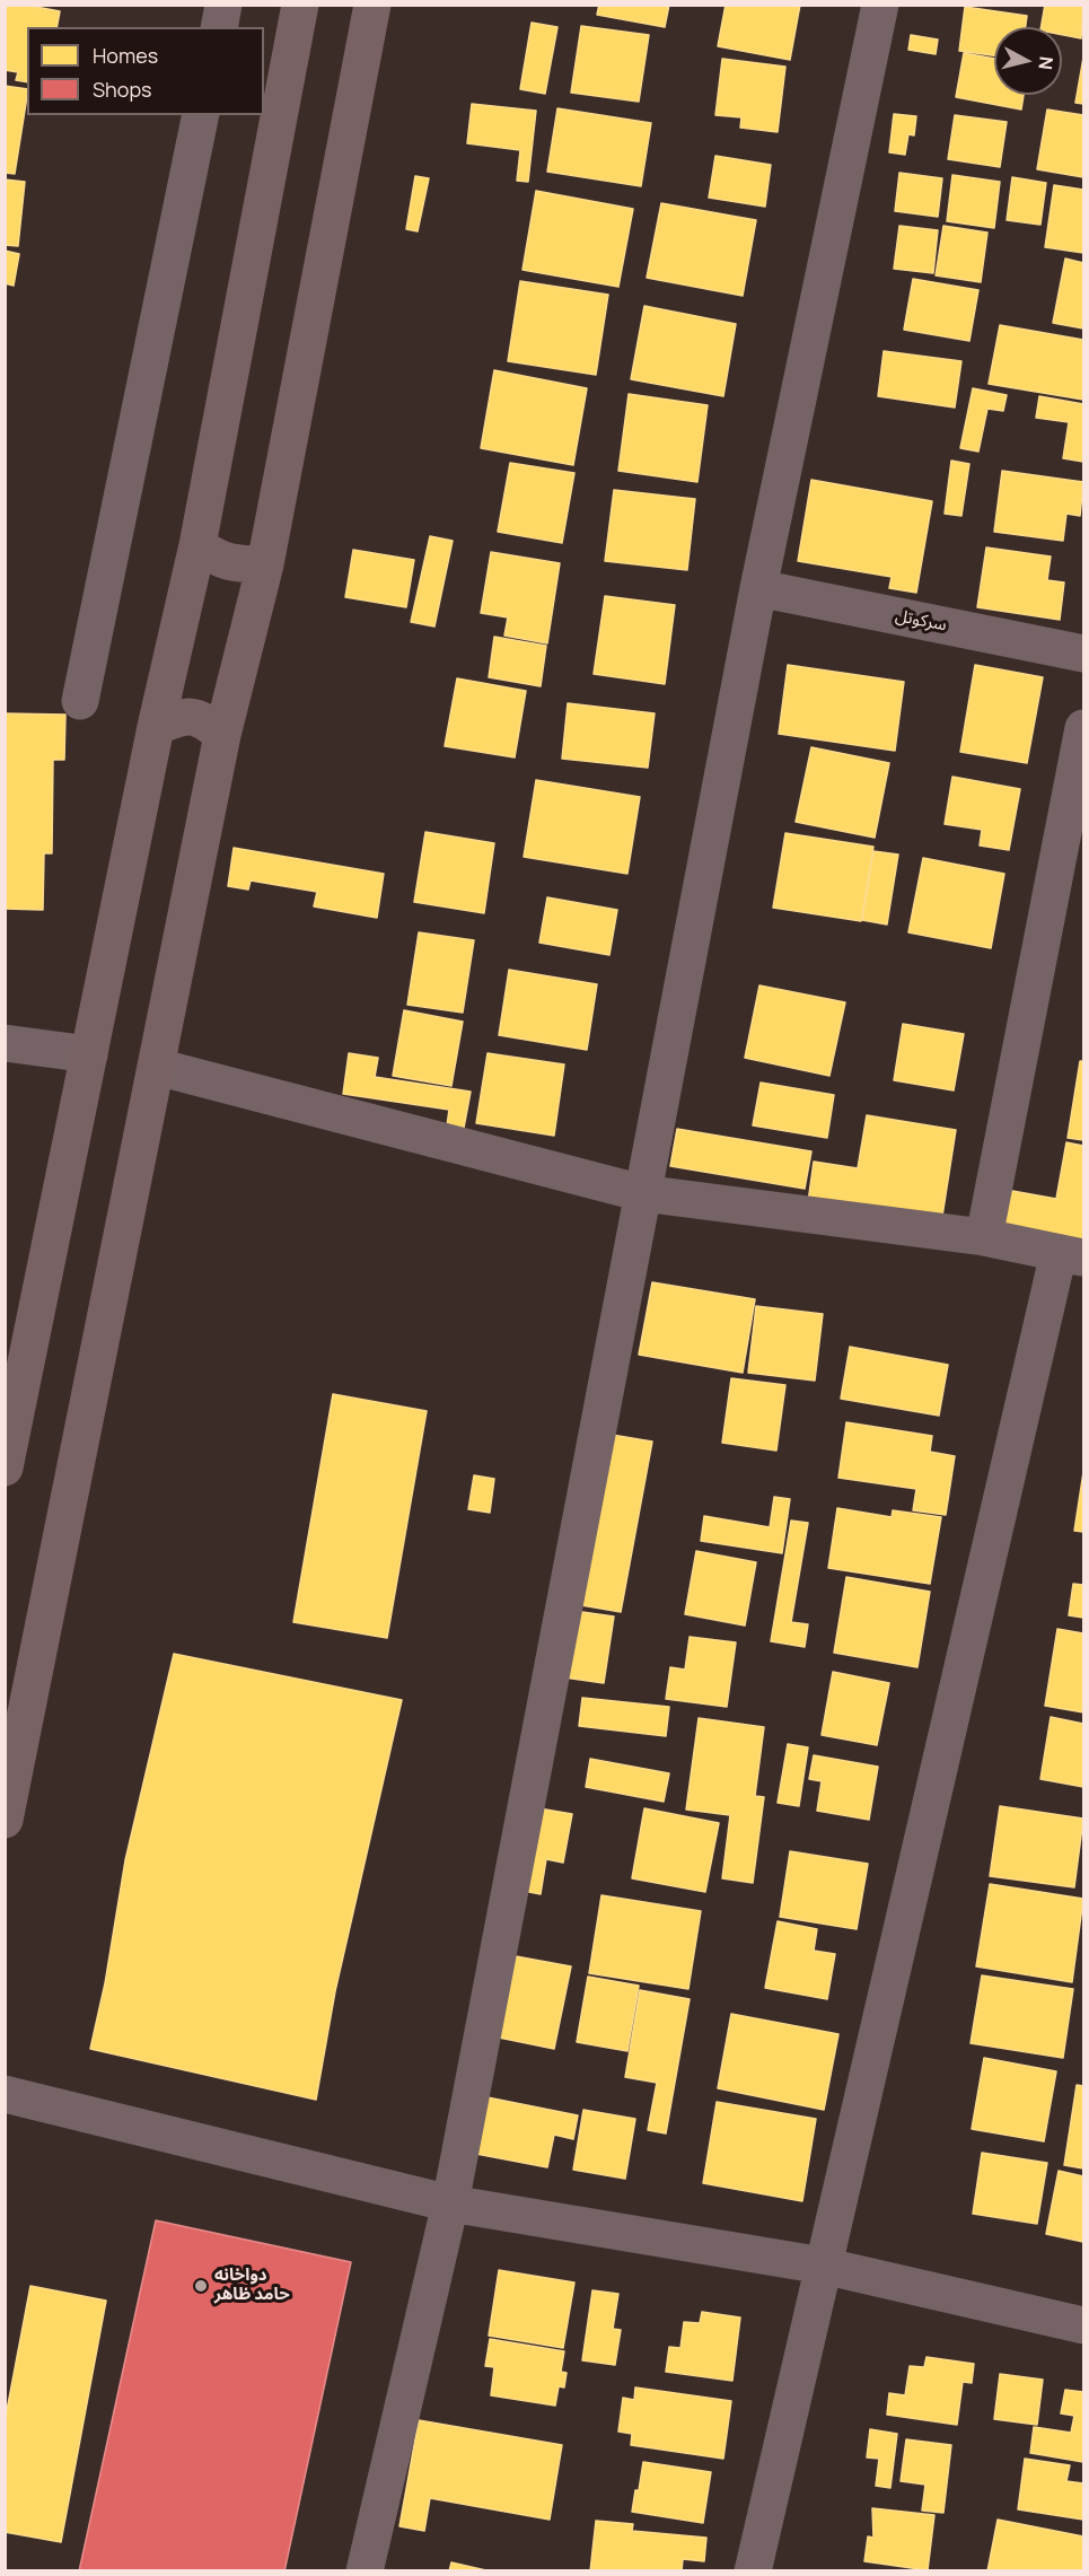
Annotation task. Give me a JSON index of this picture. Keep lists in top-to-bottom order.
{
  "streets": {
    "street": ["سرکوتل"]
  },
  "places": ["دواخانه حامد ظاهر"],
  "legend": ["Homes", "Shops"],
  "north": "right"
}
